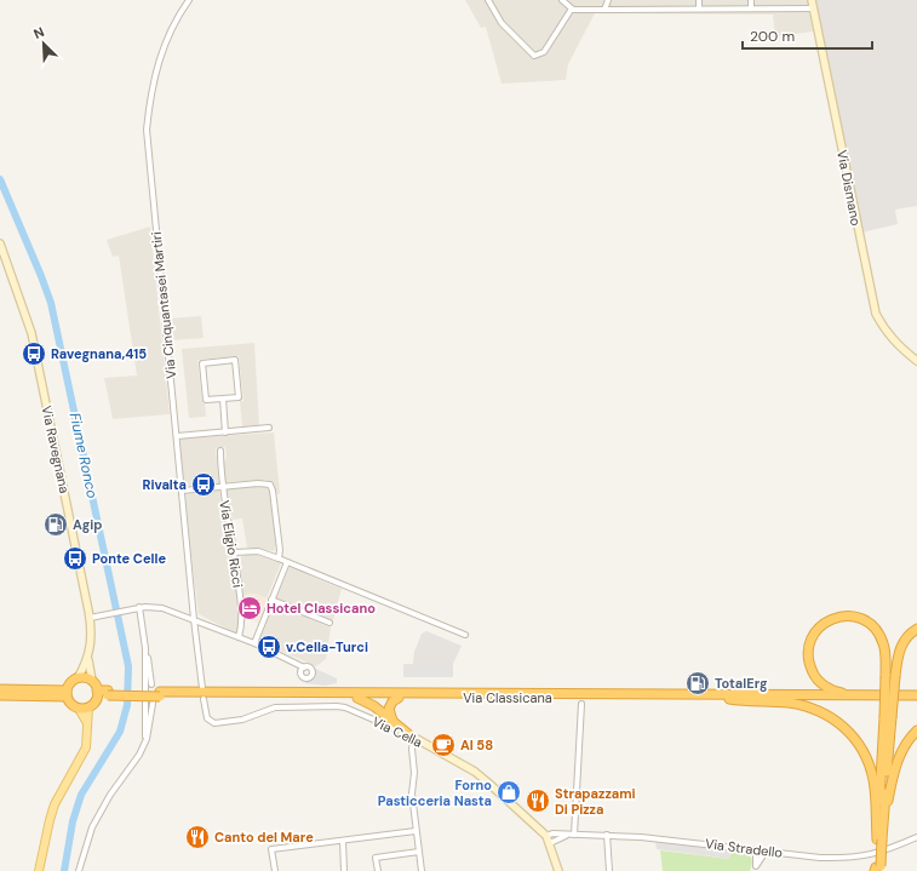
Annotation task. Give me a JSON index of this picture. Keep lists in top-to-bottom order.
{
  "streets": {
    "highway": ["Via Classicana"],
    "main road": ["Via Dismano", "Via Ravegnana", "Via Cella"],
    "street": ["Via Cinquantasei Martiri", "Via Eligio Ricci", "Via Stradello"]
  },
  "crossings": [
    ["Via Ravegnana", "Via Classicana"],
    ["Via Cella", "Via Stradello"]
  ],
  "water": ["Fiume Ronco"],
  "places": {
    "bus stop": [
      "Ravegnana,415",
      "Rivalta",
      "Ponte Celle",
      "v.Cella-Turci"
    ],
    "fuel station": ["Agip", "TotalErg"],
    "hotel": ["Hotel Classicano"],
    "cafe": ["Al 58"],
    "shop": ["Forno Pasticceria Nasta"],
    "restaurant": ["Strapazzami Di Pizza", "Canto del Mare"]
  },
  "scale_bar": "200 m",
  "north": "top left"
}
